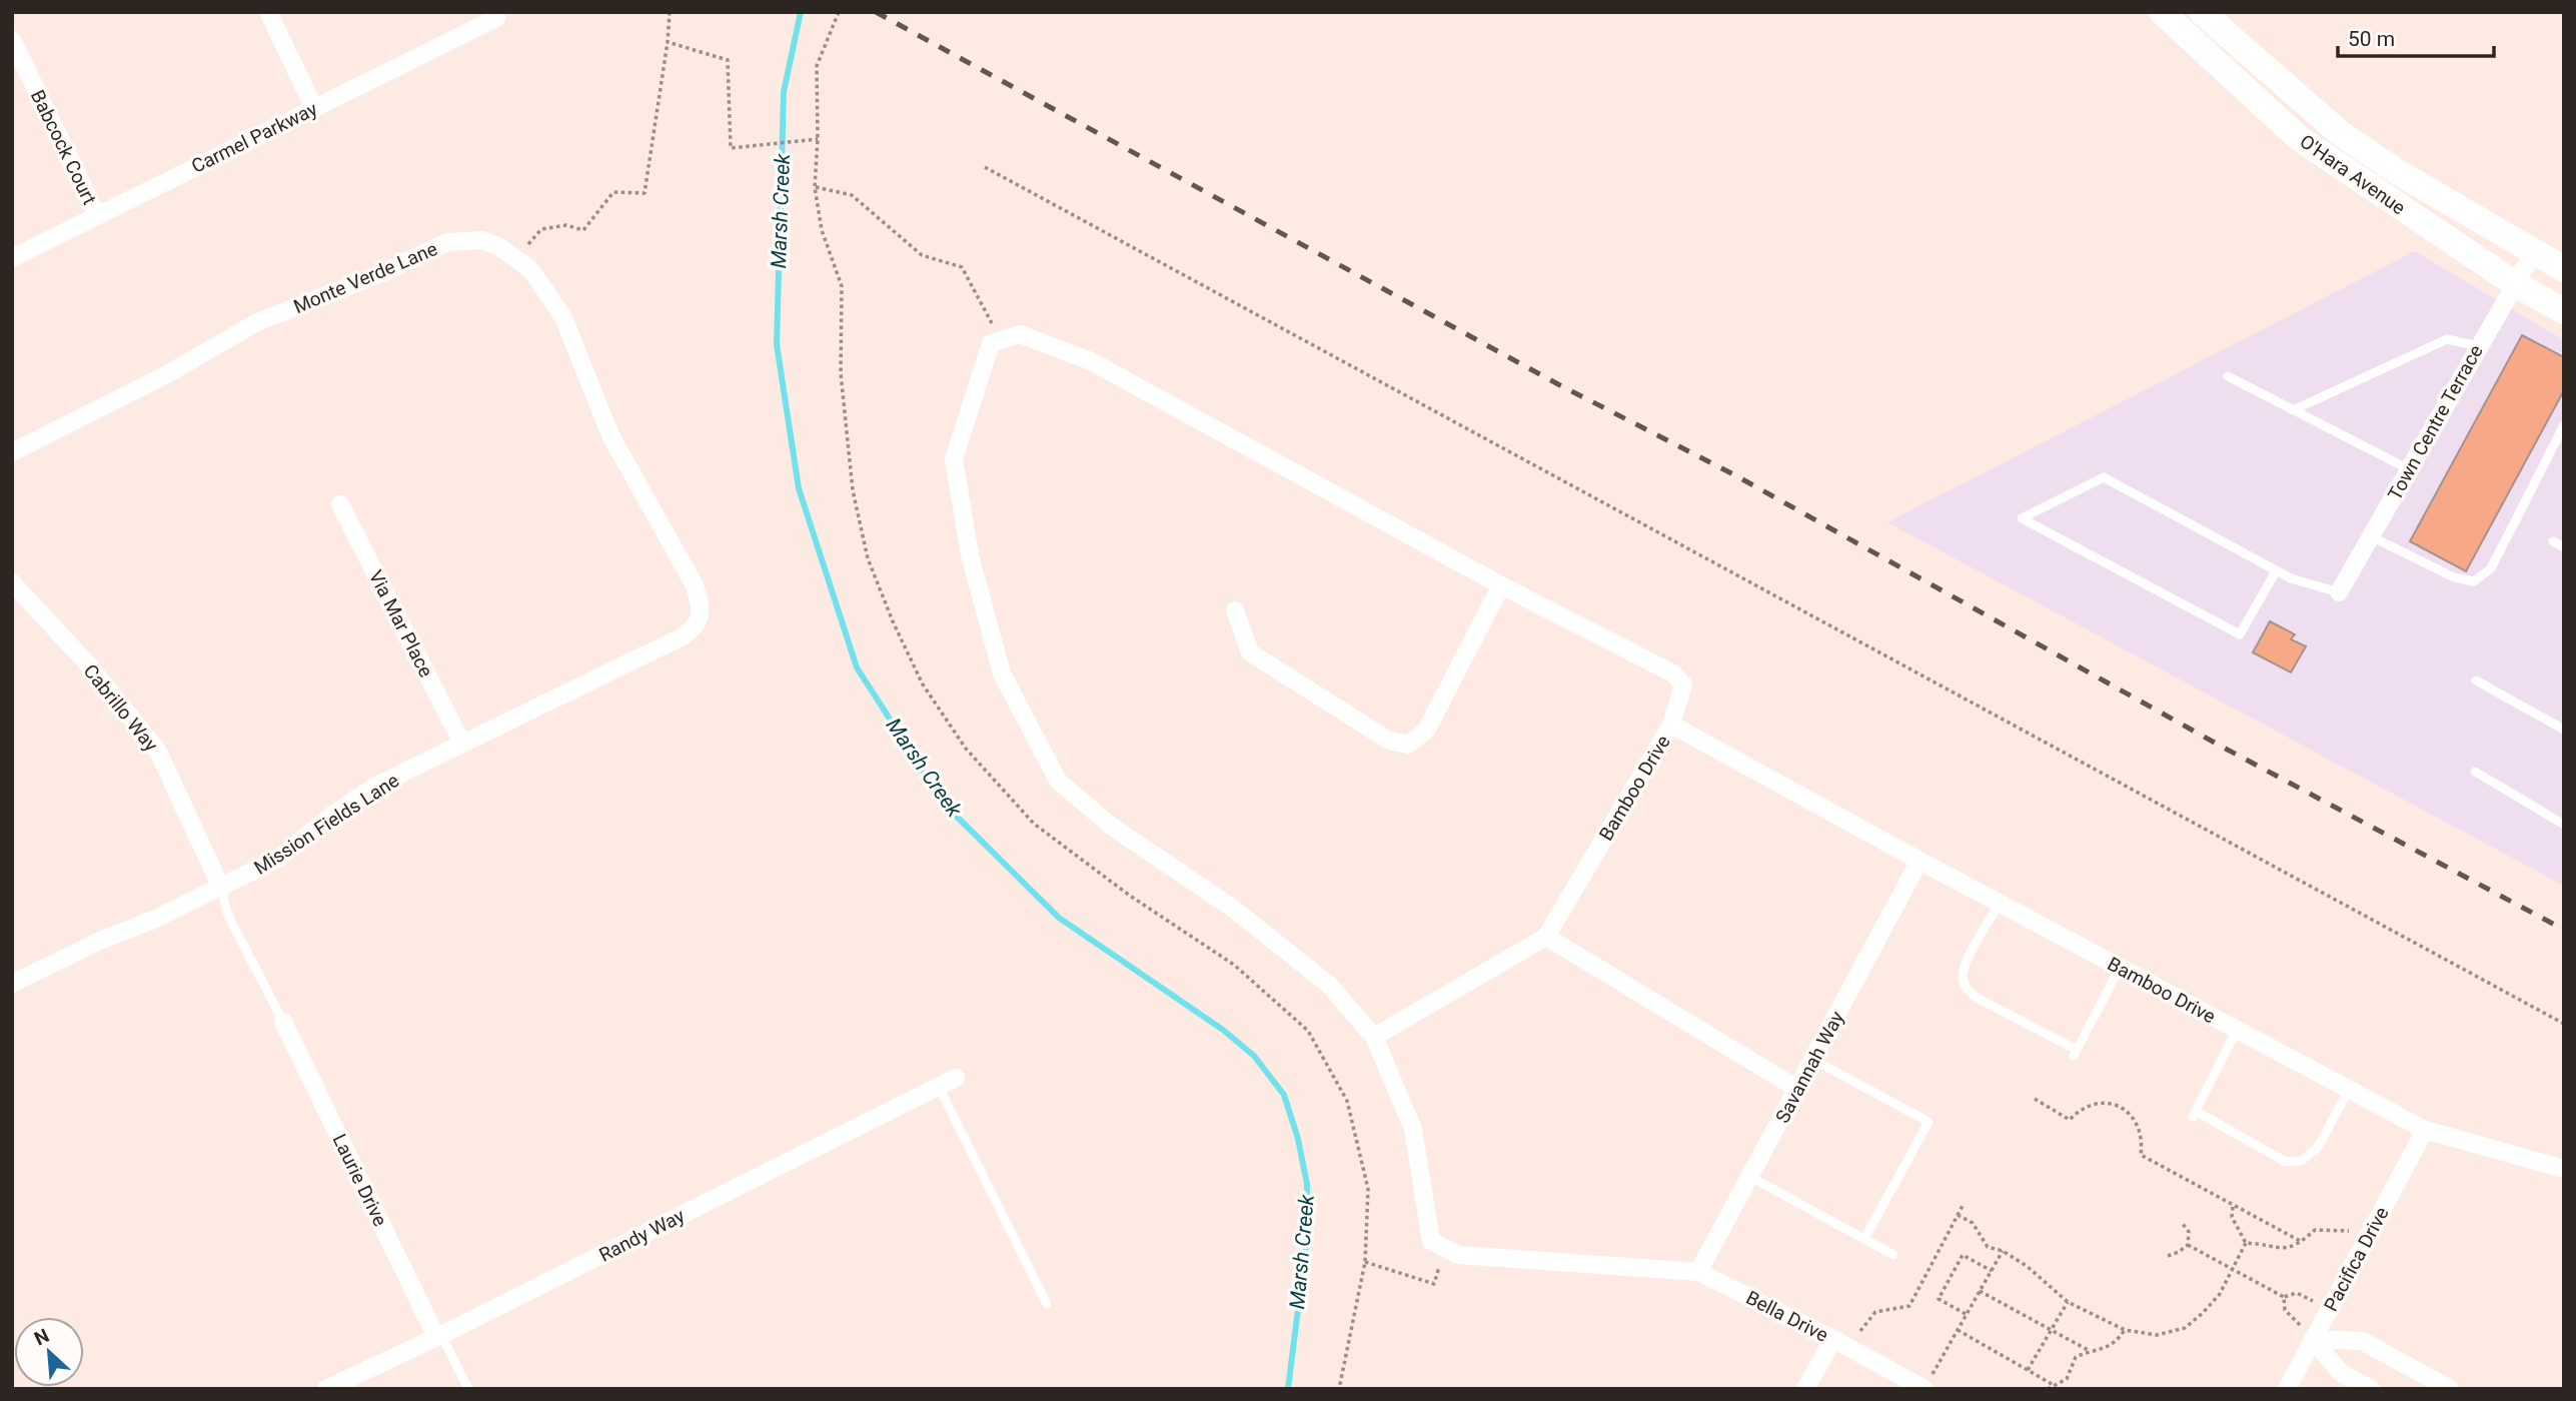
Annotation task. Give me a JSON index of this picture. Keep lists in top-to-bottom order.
{
  "streets": {
    "street": [
      "Carmel Parkway",
      "Babcock Court",
      "O'Hara Avenue",
      "Monte Verde Lane",
      "Town Centre Terrace",
      "Via Mar Place",
      "Cabrillo Way",
      "Bamboo Drive",
      "Mission Fields Lane",
      "Savannah Way",
      "Laurie Drive",
      "Randy Way",
      "Pacifica Drive",
      "Bella Drive"
    ]
  },
  "crossings": [
    ["Carmel Parkway", "Babcock Court"],
    ["O'Hara Avenue", "Town Centre Terrace"],
    ["Monte Verde Lane", "Mission Fields Lane"],
    ["Via Mar Place", "Mission Fields Lane"],
    ["Cabrillo Way", "Mission Fields Lane"],
    ["Bamboo Drive", "Savannah Way"],
    ["Bamboo Drive", "Pacifica Drive"],
    ["Savannah Way", "Bella Drive"],
    ["Laurie Drive", "Randy Way"]
  ],
  "water": ["Marsh Creek"],
  "scale_bar": "50 m",
  "north": "top left"
}
